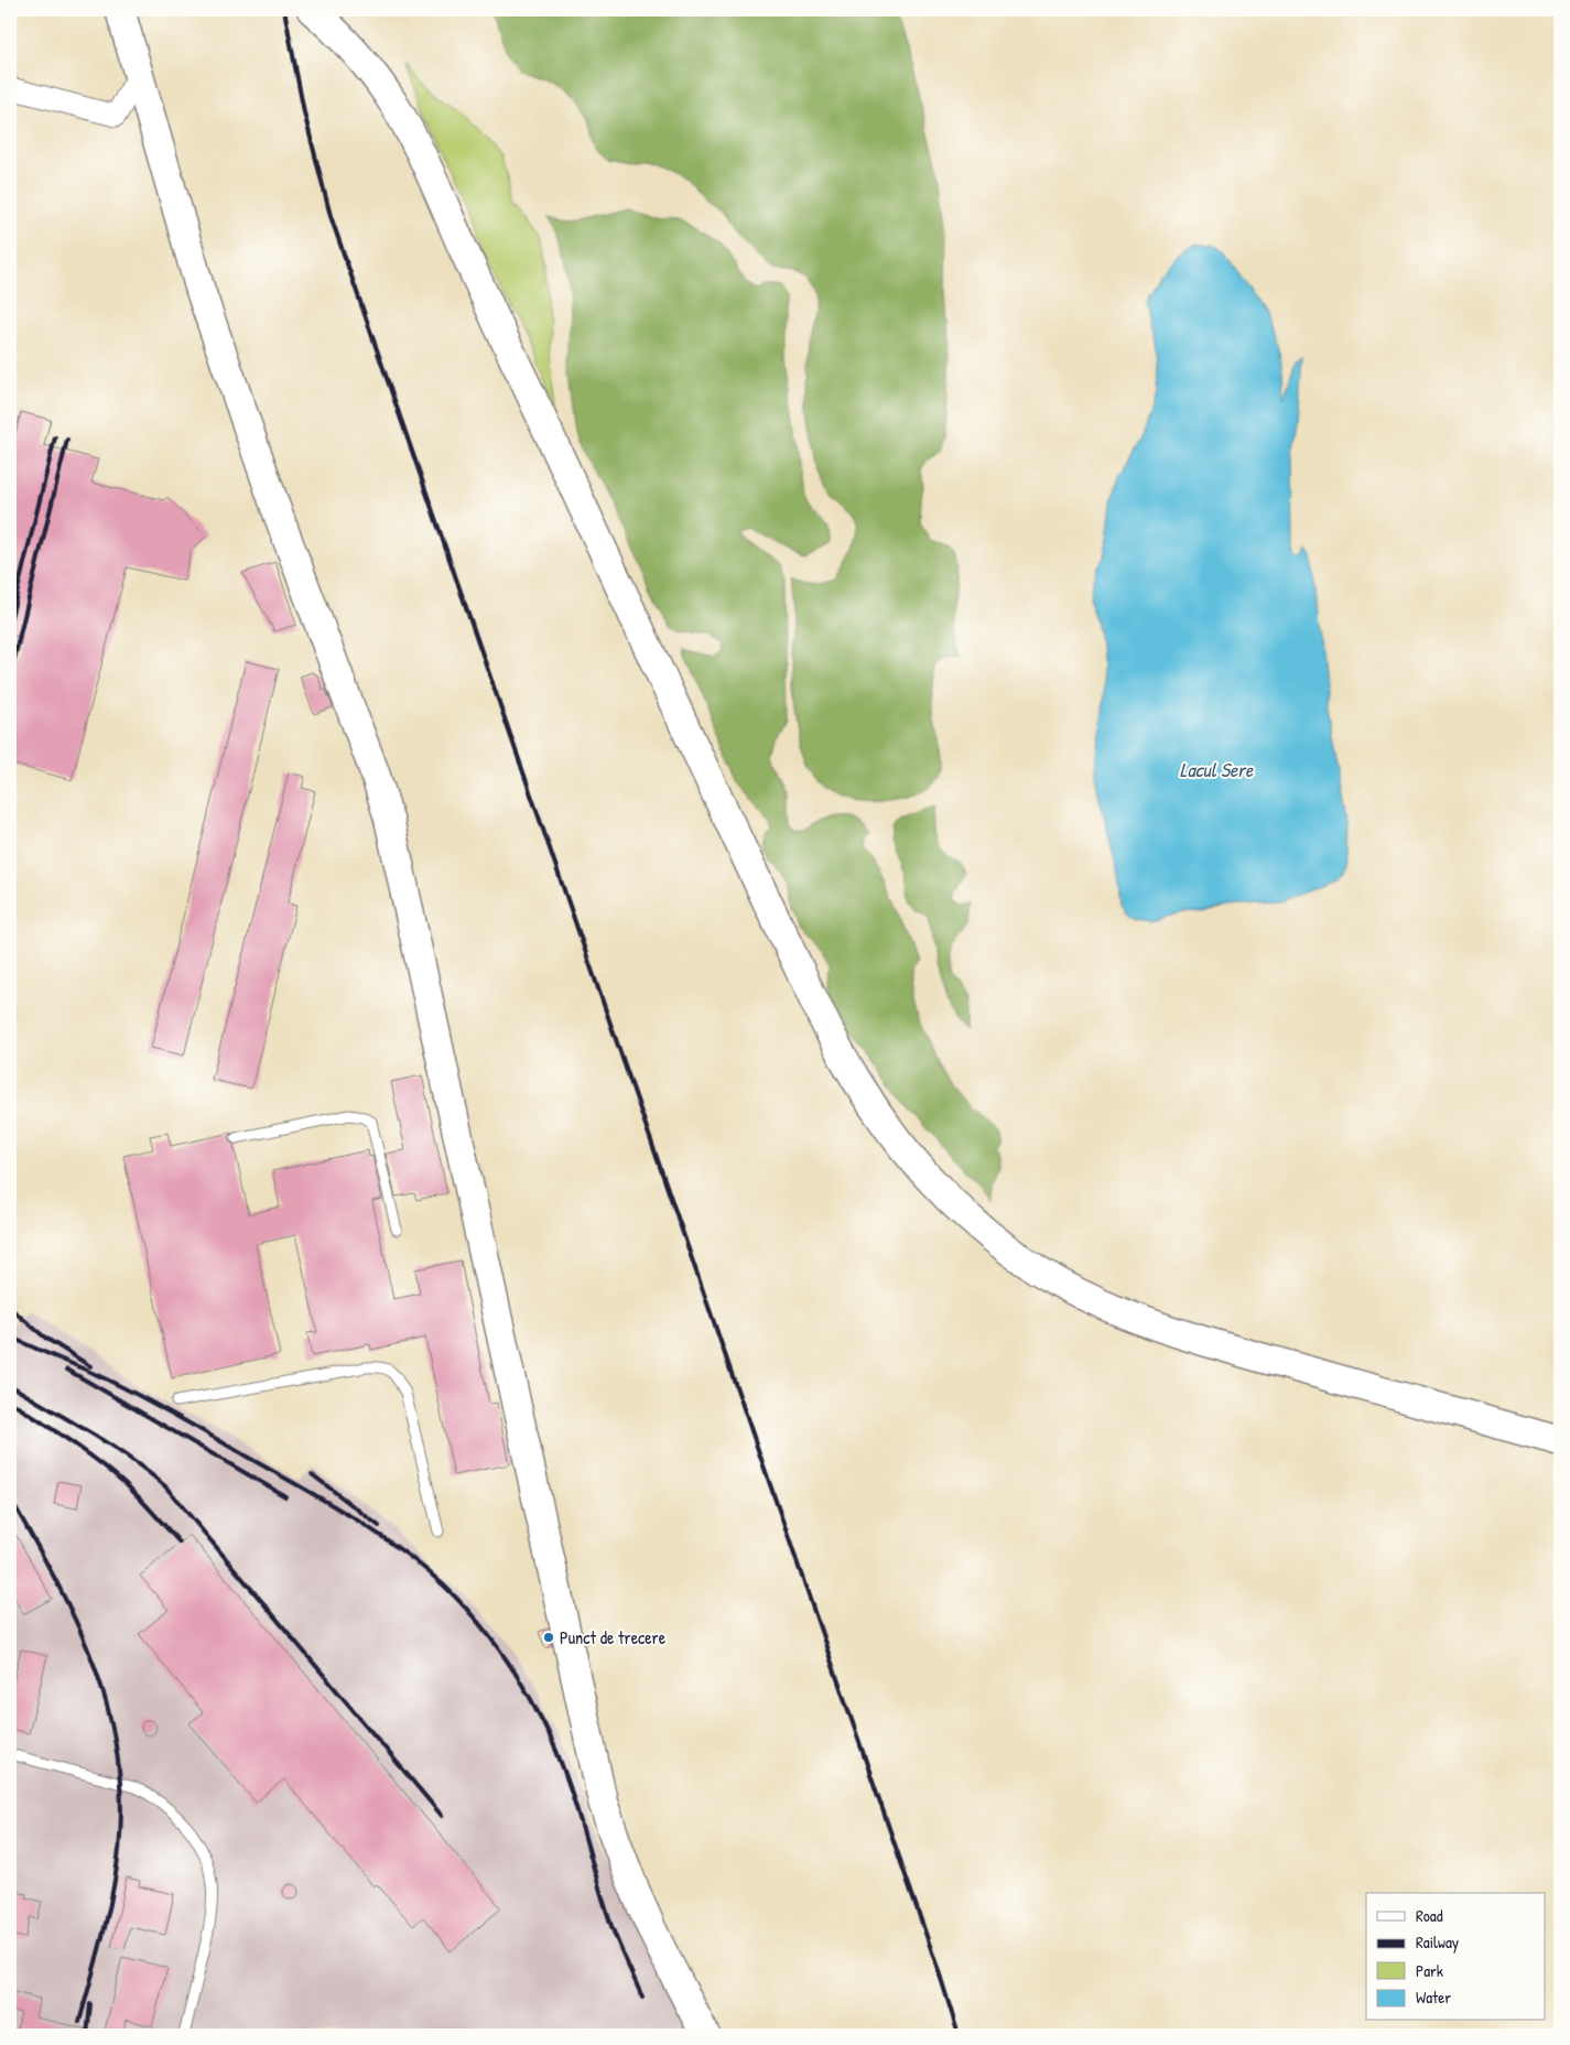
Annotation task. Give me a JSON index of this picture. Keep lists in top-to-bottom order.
{
  "water": ["Lacul Sere"],
  "places": ["Punct de trecere"],
  "legend": [
    "Road",
    "Railway",
    "Park",
    "Water"
  ]
}
